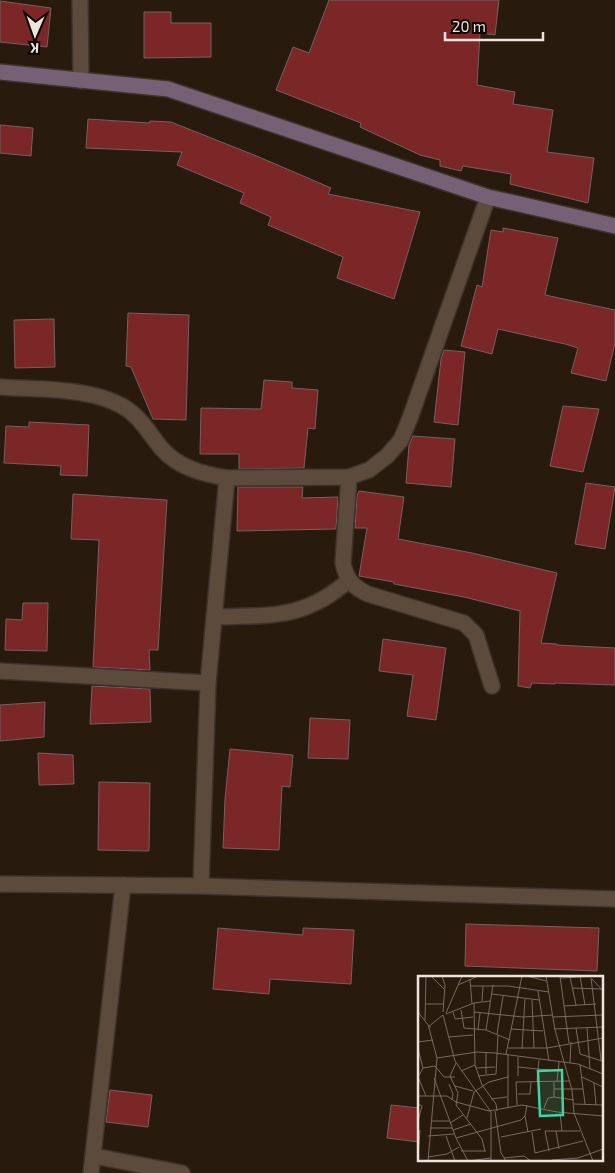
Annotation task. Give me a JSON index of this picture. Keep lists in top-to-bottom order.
{
  "scale_bar": "20 m",
  "north": "bottom"
}
